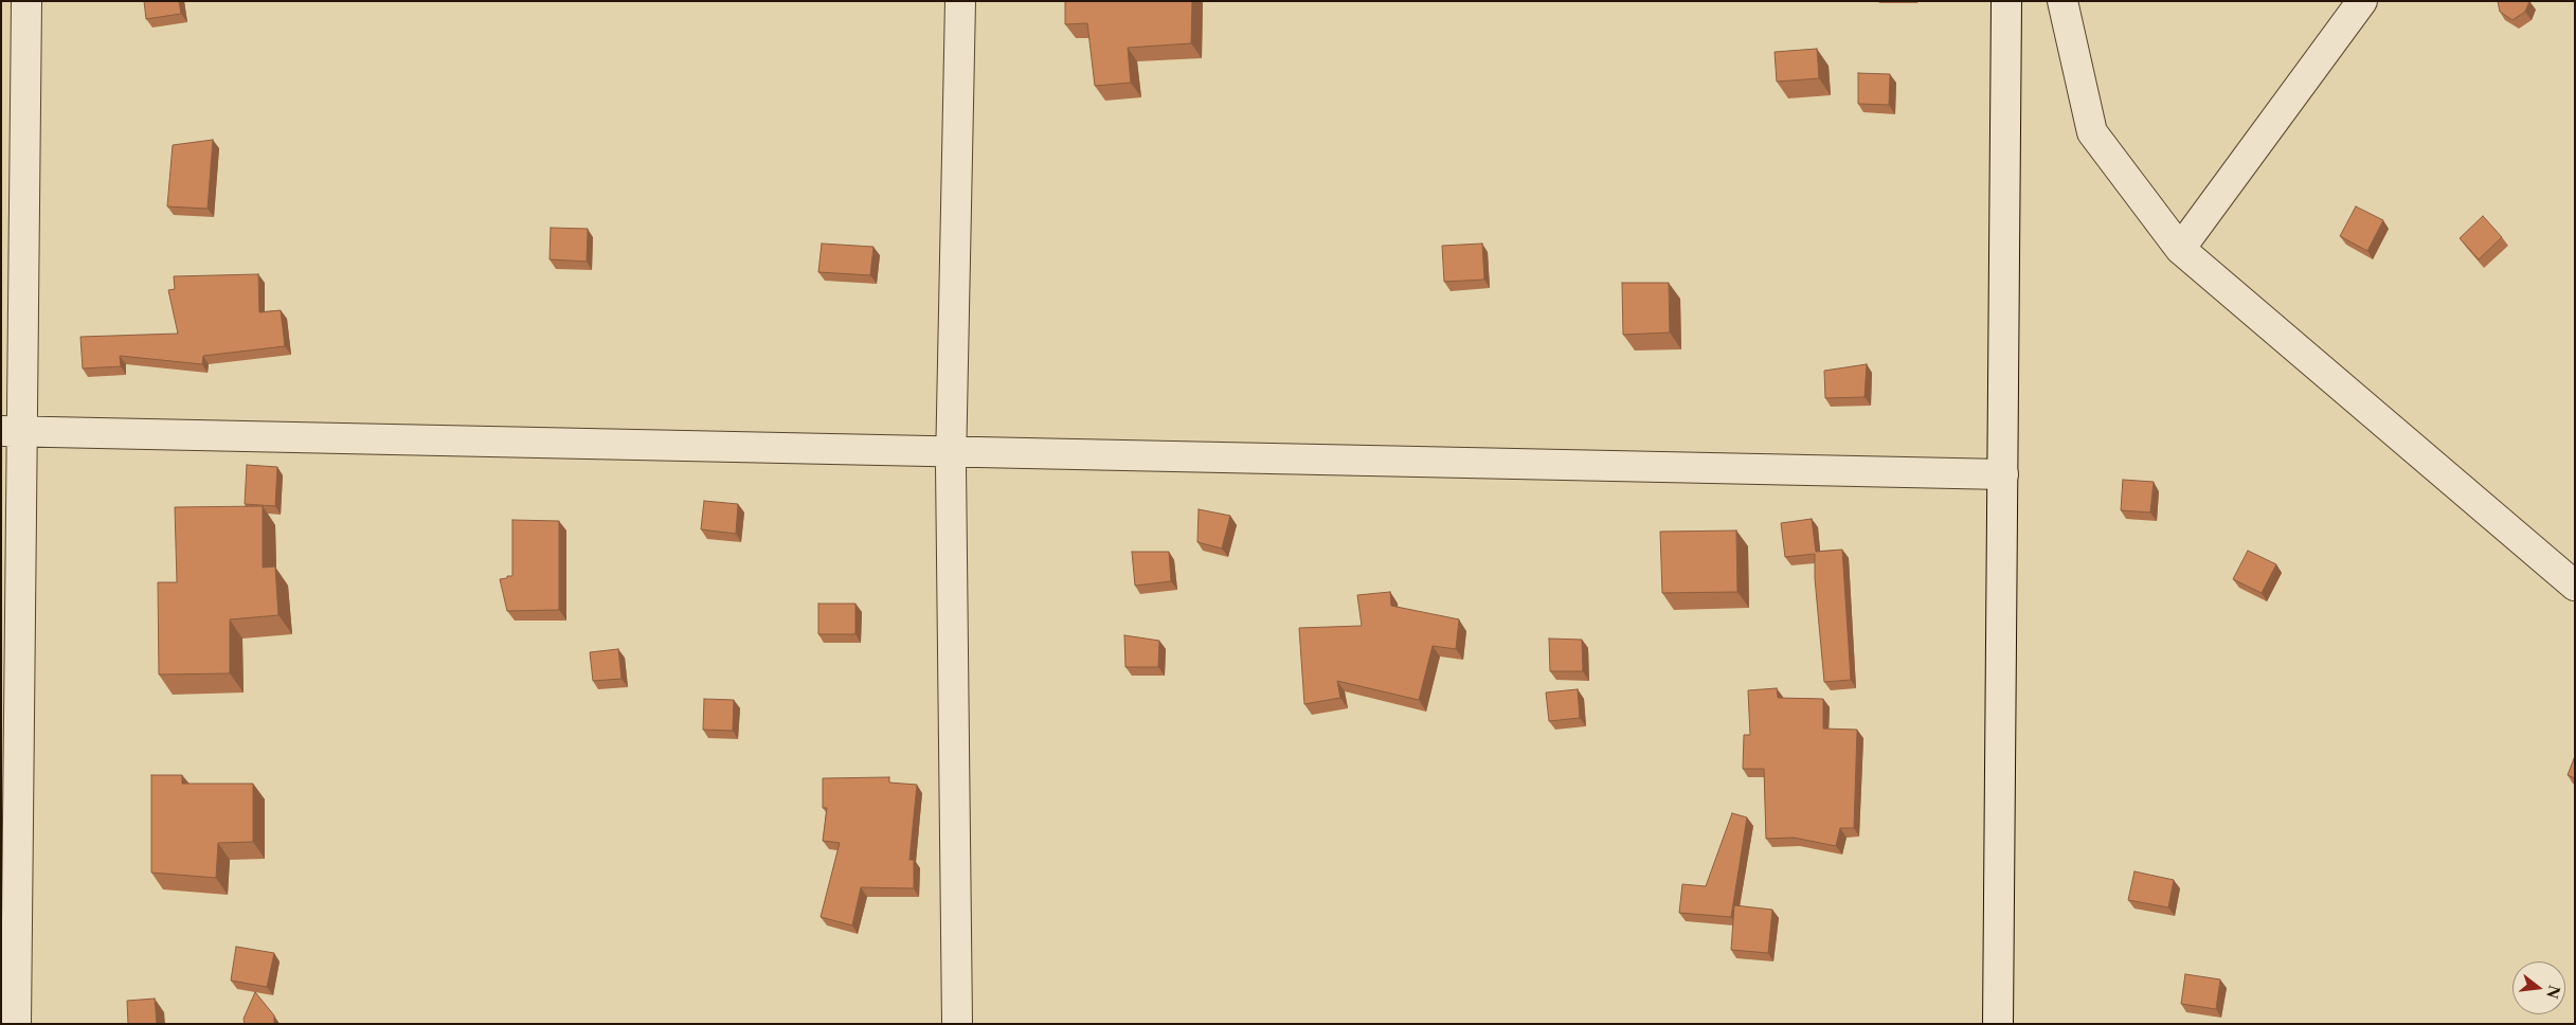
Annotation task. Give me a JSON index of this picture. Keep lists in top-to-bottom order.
{
  "north": "right"
}
